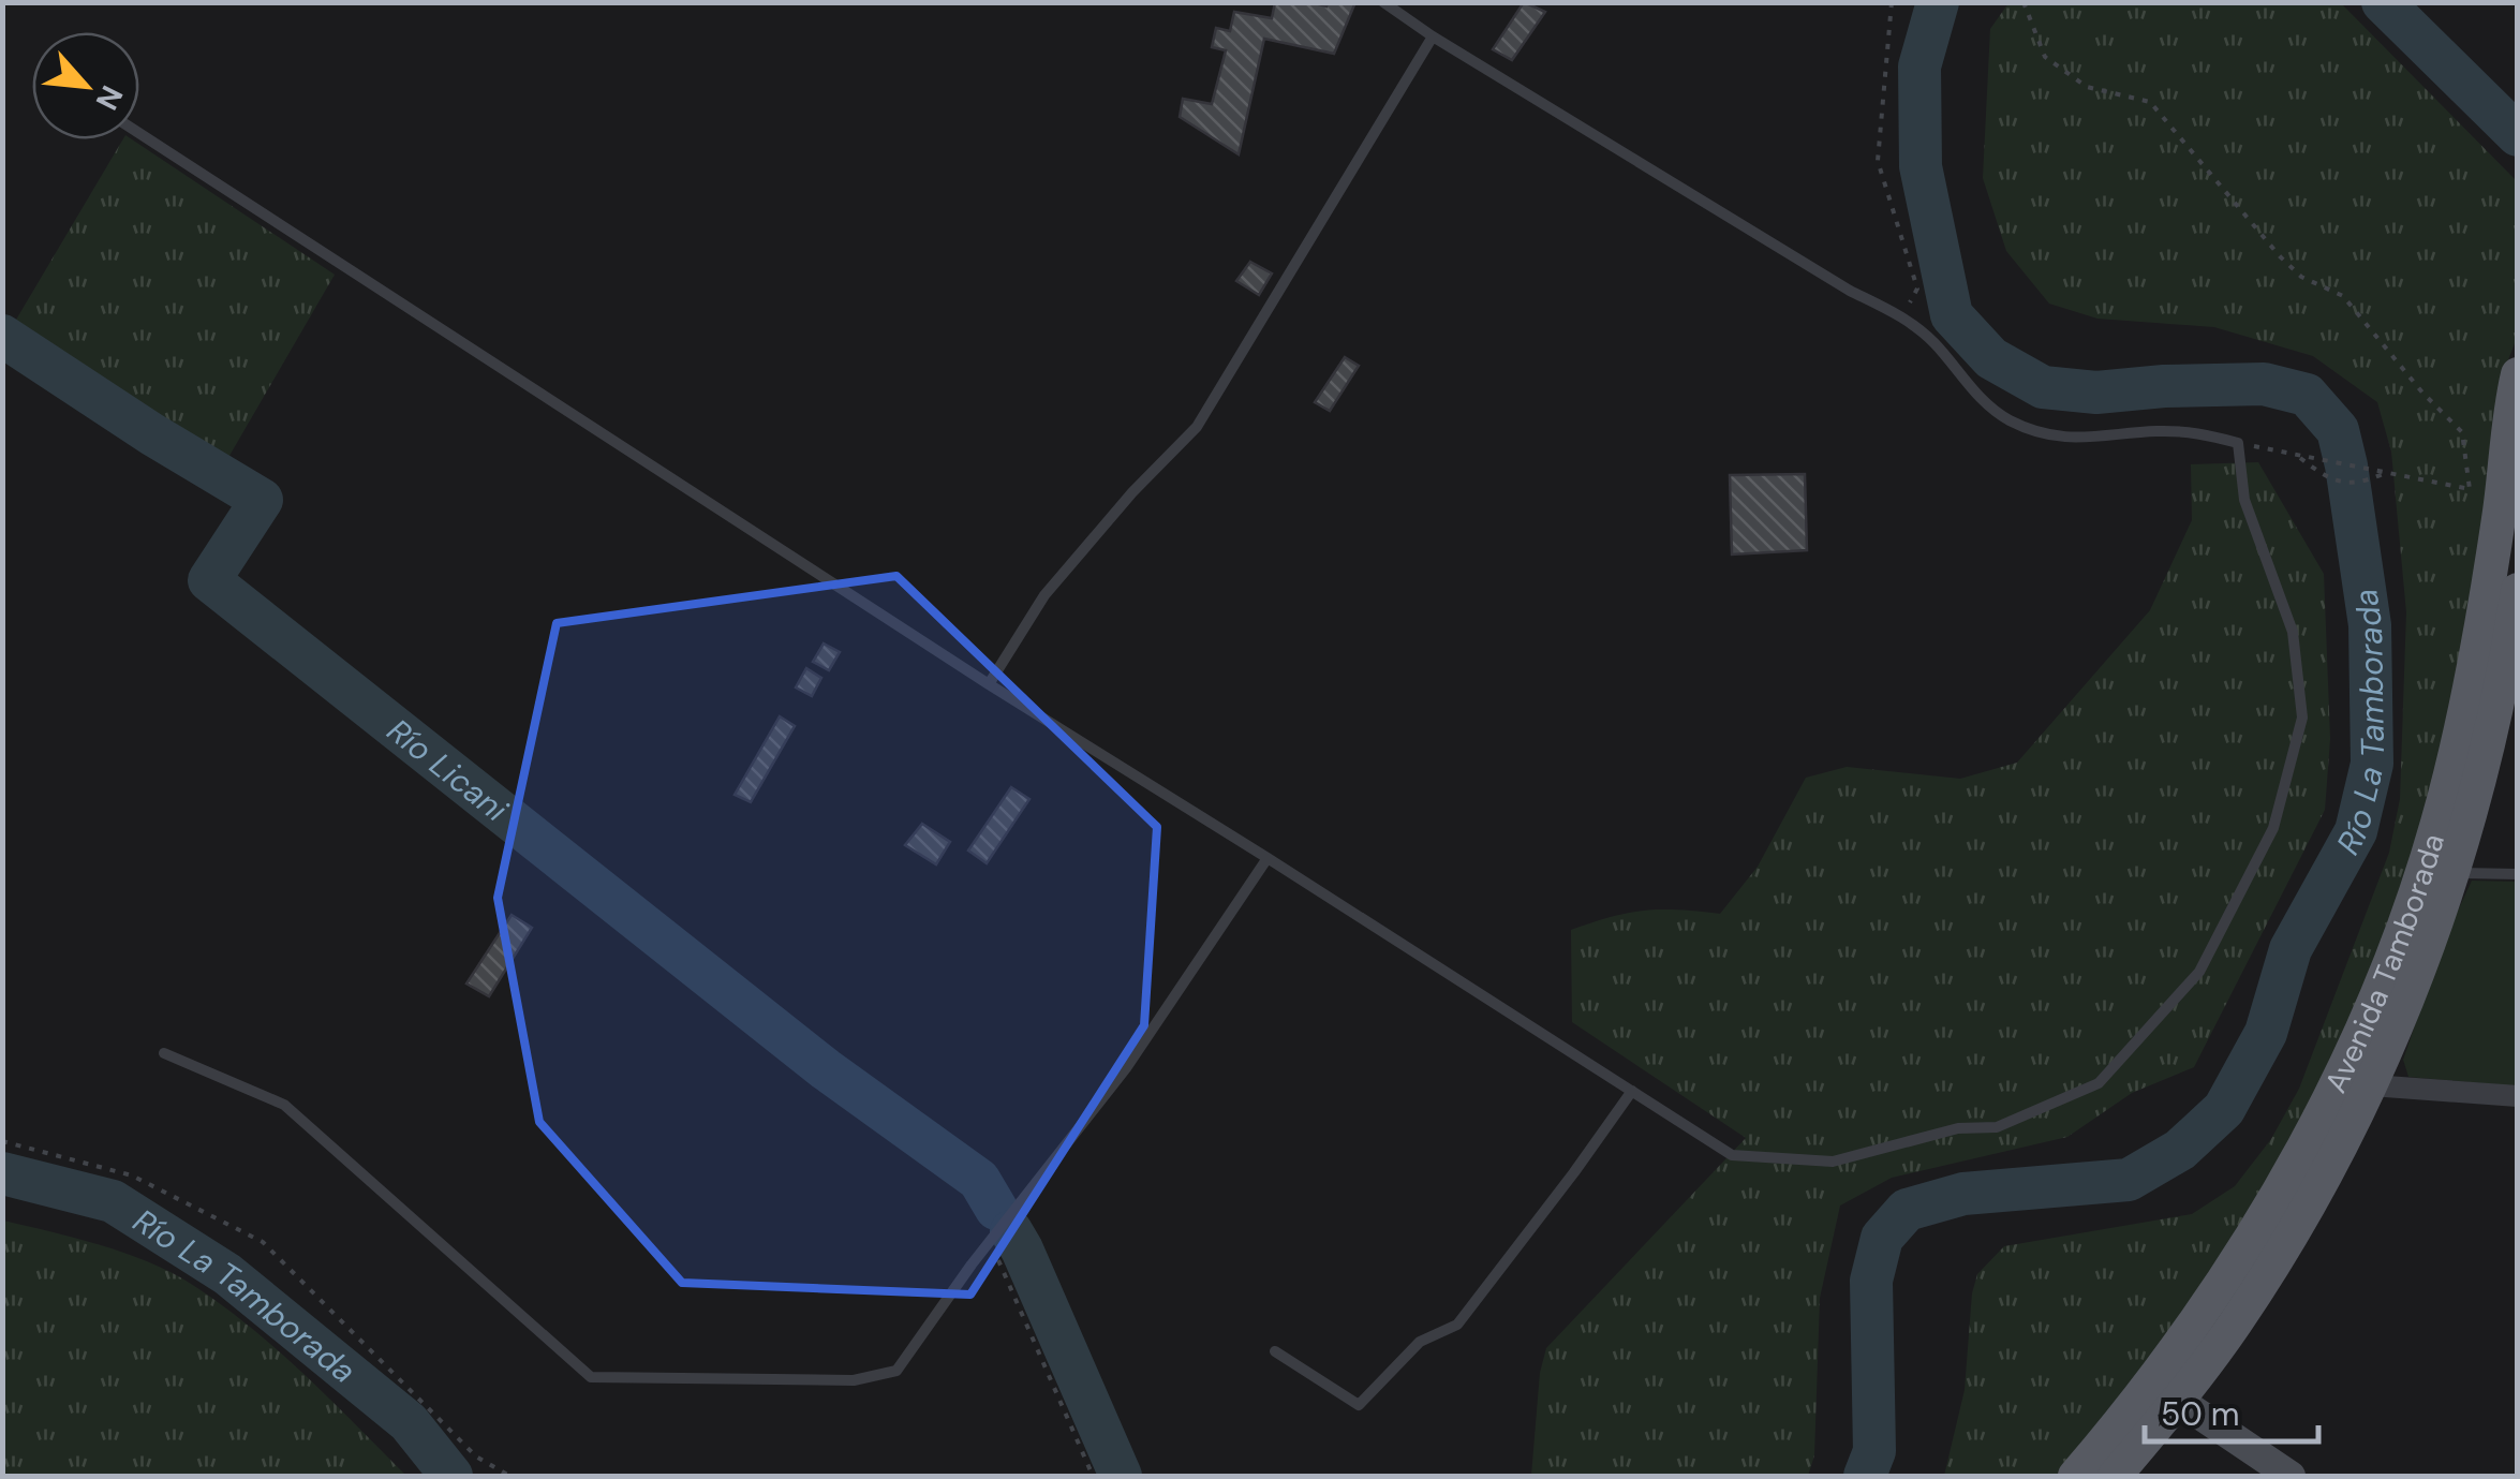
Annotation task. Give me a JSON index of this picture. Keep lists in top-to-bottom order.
{
  "streets": {
    "main road": ["Avenida Tamborada"]
  },
  "water": ["Río La Tamborada", "Río Licani"],
  "scale_bar": "50 m",
  "north": "bottom right"
}
